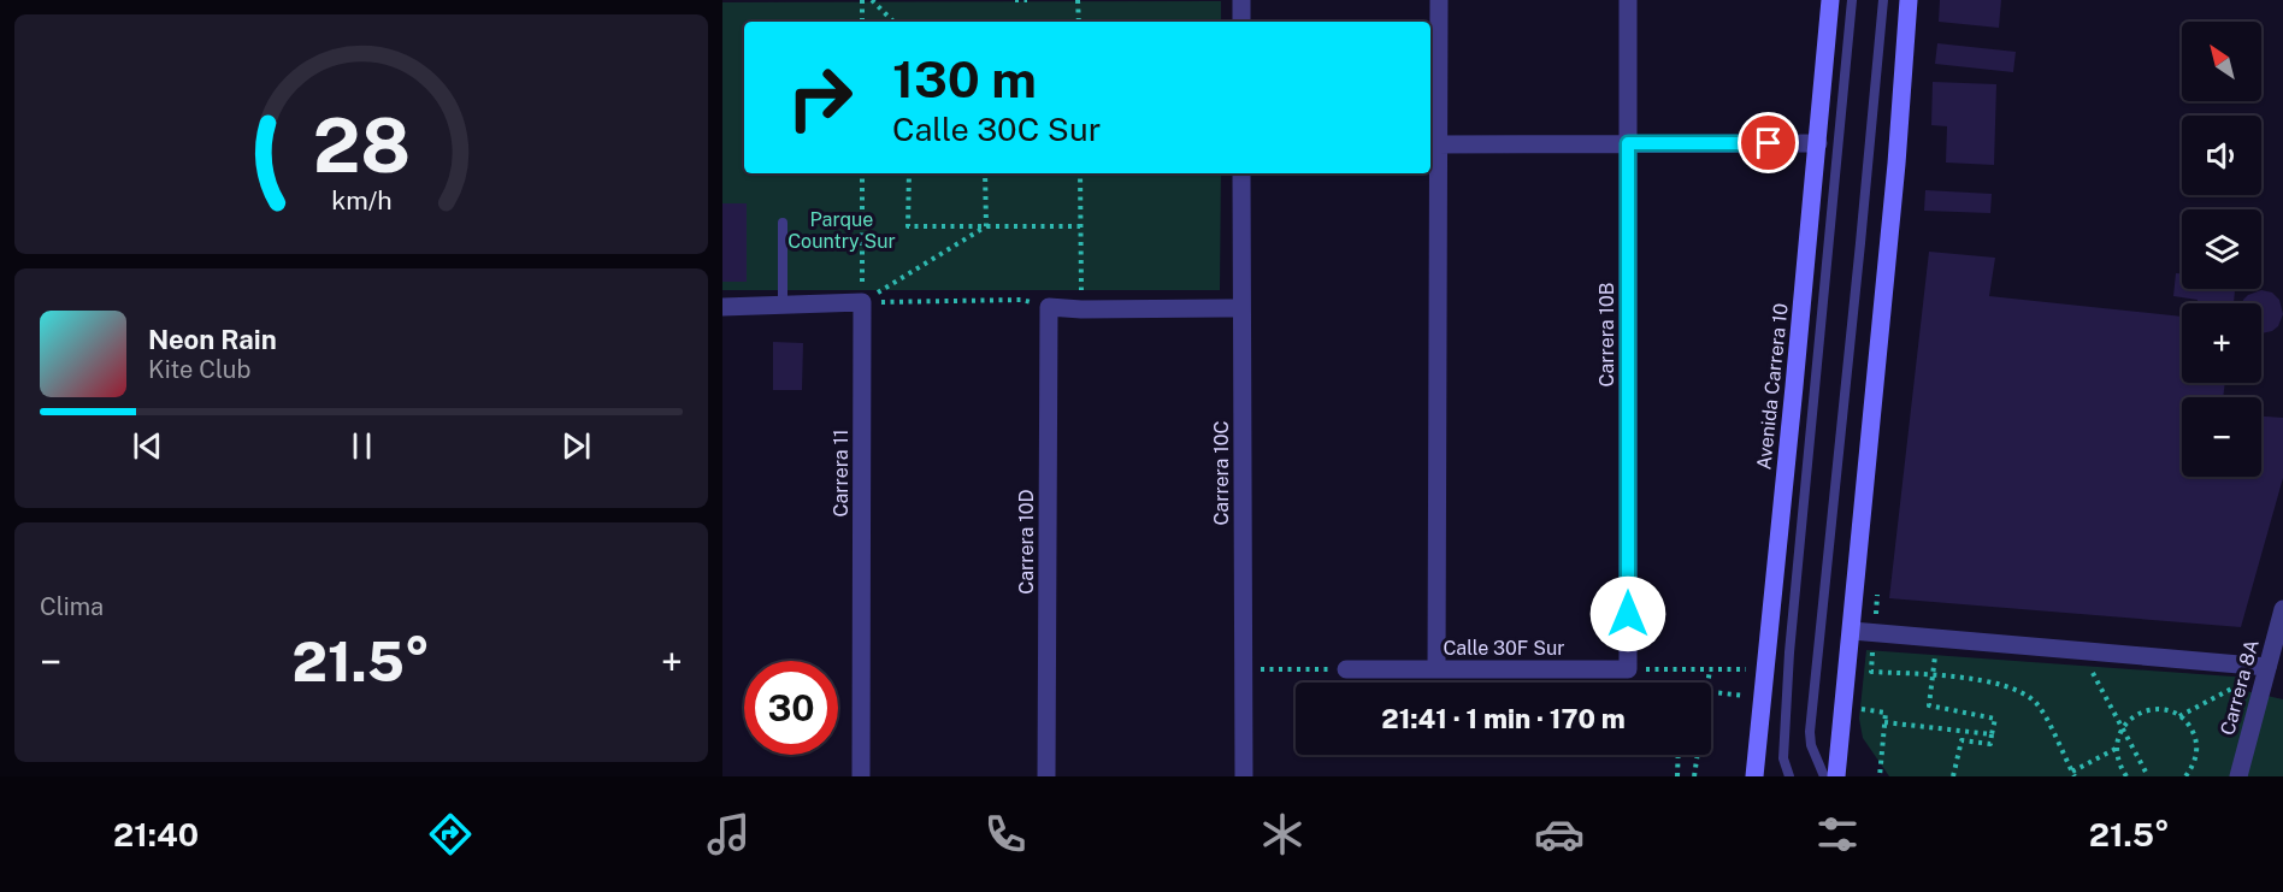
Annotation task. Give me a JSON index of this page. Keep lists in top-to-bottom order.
{
  "streets": {
    "main road": ["Avenida Carrera 10"],
    "street": [
      "Carrera 10B",
      "Carrera 11",
      "Carrera 10C",
      "Carrera 10D",
      "Calle 30F Sur",
      "Carrera 8A"
    ]
  },
  "crossings": [
    ["Carrera 10B", "Calle 30F Sur"]
  ],
  "parks": ["Parque Country Sur"],
  "north": "top left",
  "page": {
    "map_buttons": ["+", "−"],
    "turn": ["130 m", "Calle 30C Sur"],
    "song": ["Neon Rain", "Kite Club"],
    "tile": "Clima",
    "heat": ["−", "21.5°", "+"],
    "limit": "30",
    "trip": "21:41 · 1 min · 170 m",
    "tabs": ["21:40", "21.5°"],
    "gauge": ["28", "km/h"]
  }
}
